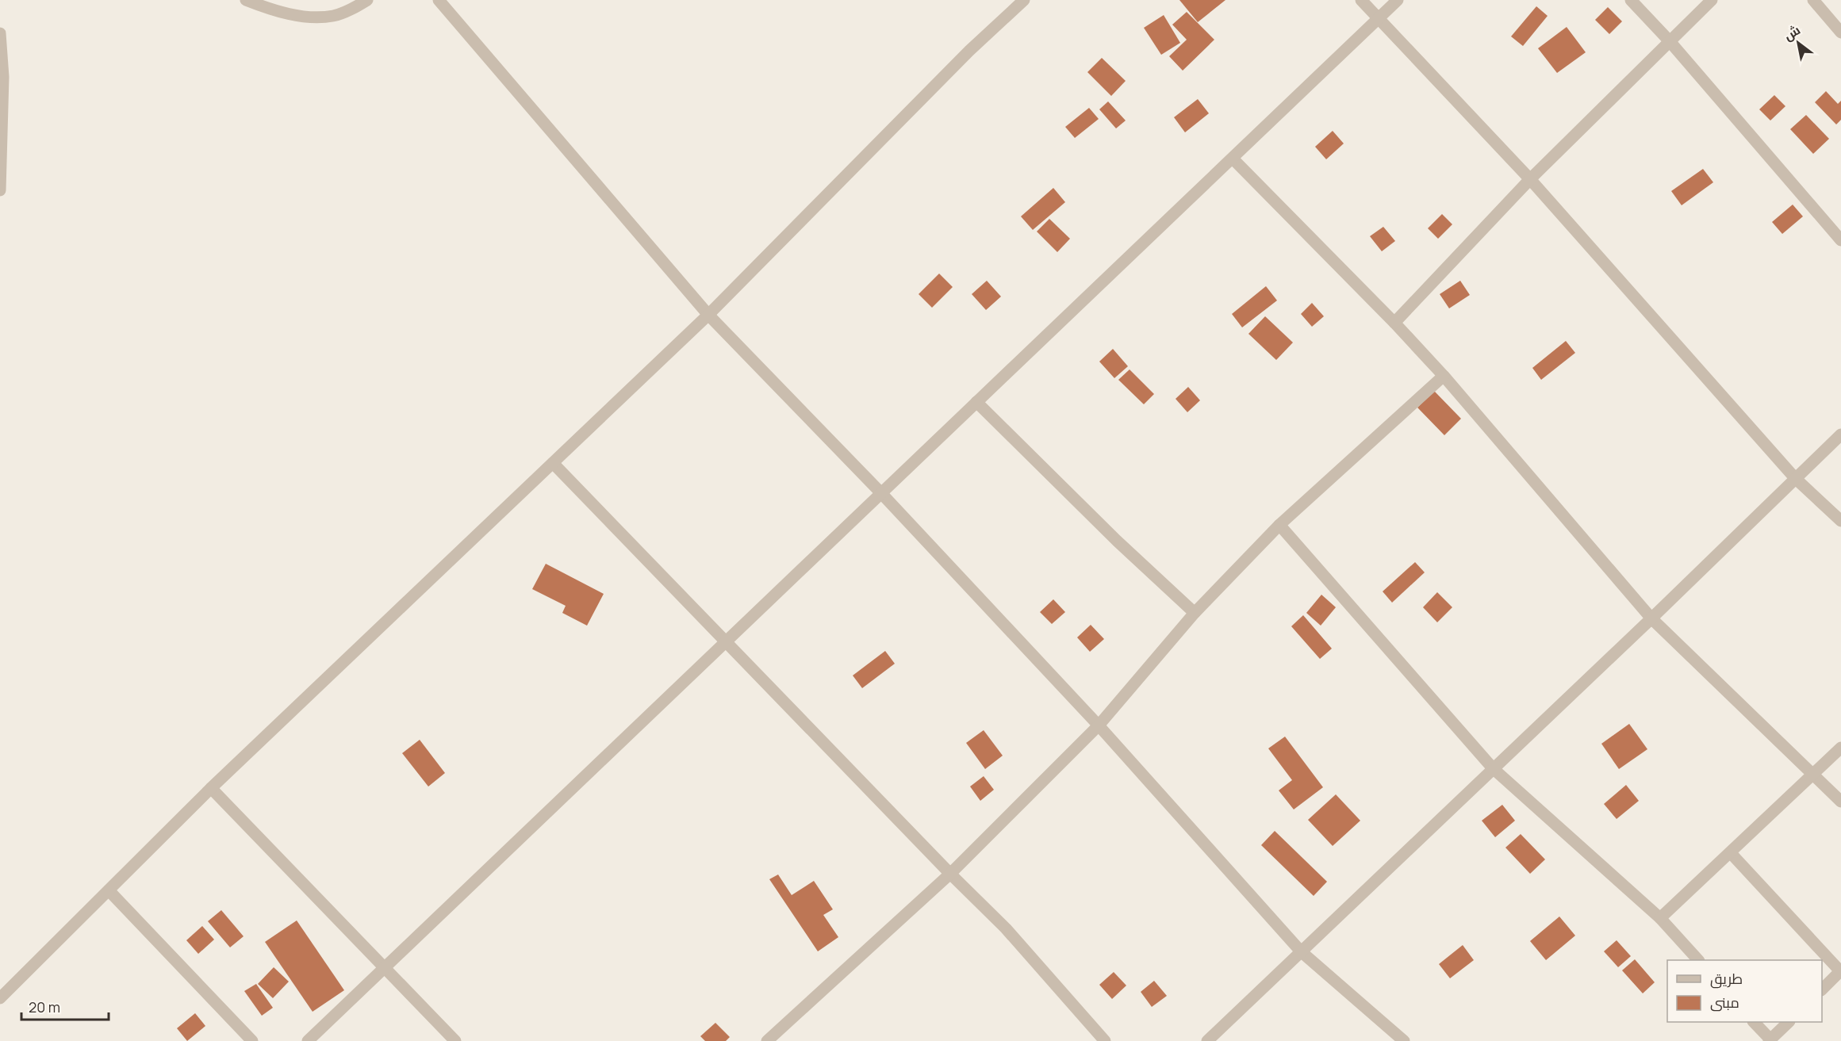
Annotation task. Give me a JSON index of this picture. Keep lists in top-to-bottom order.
{
  "legend": ["طريق", "مبنى"],
  "scale_bar": "20 m",
  "north": "top left"
}
